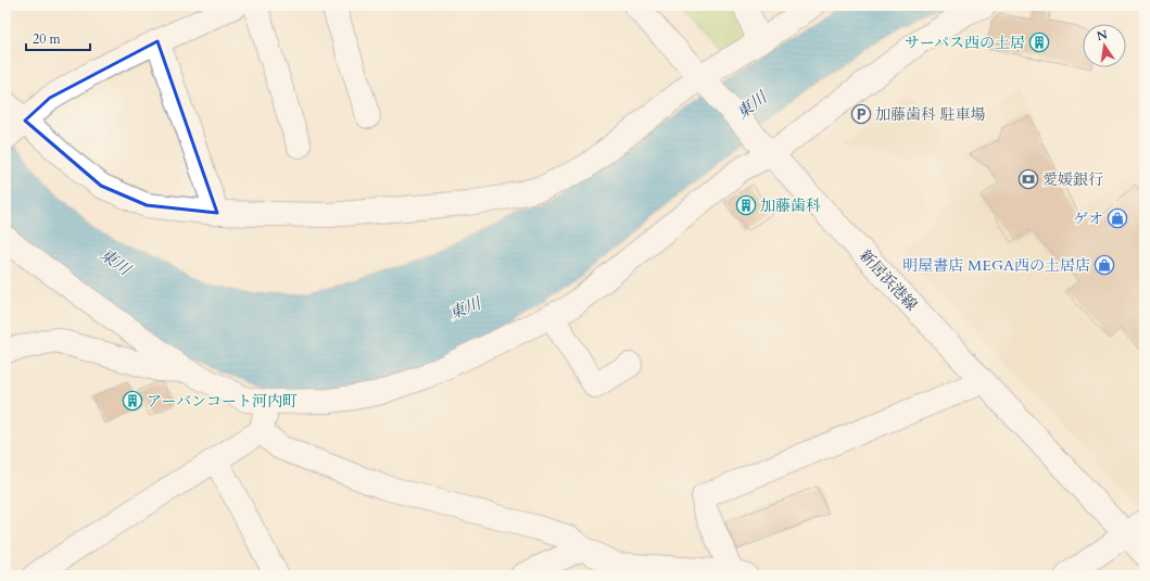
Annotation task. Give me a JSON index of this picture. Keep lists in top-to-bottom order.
{
  "streets": {
    "street": ["新居浜港線"]
  },
  "water": ["東川"],
  "places": {
    "building": ["サーパス西の土居", "加藤歯科", "アーバンコート河内町"],
    "parking": ["加藤歯科 駐車場"],
    "bank": ["愛媛銀行"],
    "shop": ["ゲオ", "明屋書店 MEGA西の土居店"]
  },
  "scale_bar": "20 m",
  "north": "top"
}
